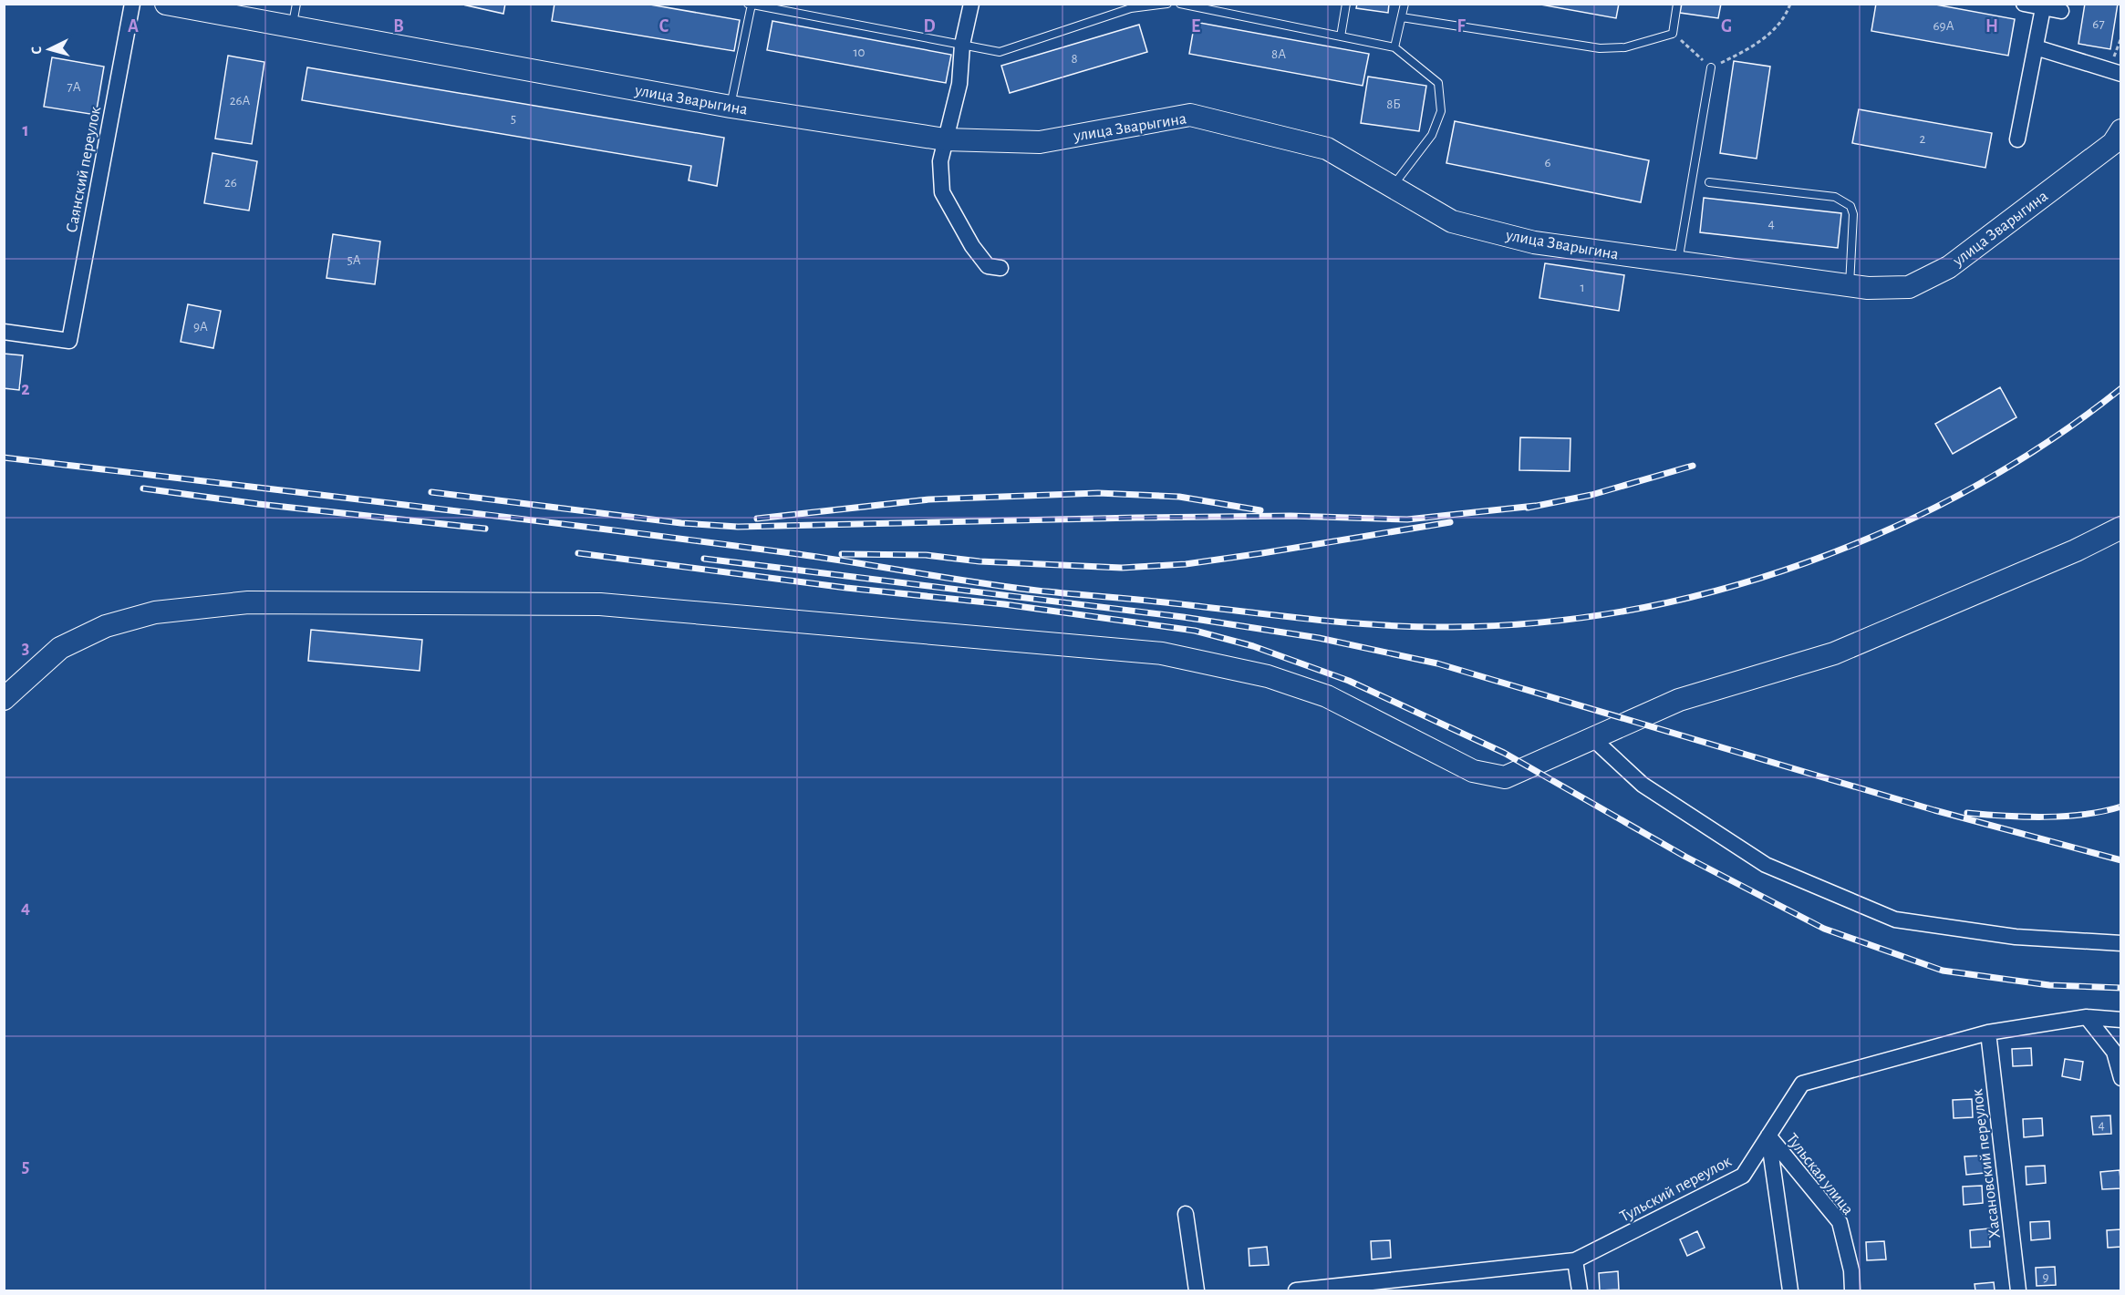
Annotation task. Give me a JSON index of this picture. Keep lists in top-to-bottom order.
{
  "streets": {
    "street": [
      "улица Зварыгина",
      "Саянский переулок",
      "Хасановский переулок",
      "Тульская улица",
      "Тульский переулок"
    ]
  },
  "crossings": [
    ["Хасановский переулок", "Тульский переулок"],
    ["Тульская улица", "Тульский переулок"]
  ],
  "house_numbers": [
    "67",
    "69А",
    "10",
    "8А",
    "8",
    "7А",
    "26А",
    "8Б",
    "5",
    "2",
    "6",
    "26",
    "4",
    "5А",
    "1",
    "9А",
    "4",
    "9"
  ],
  "north": "left",
  "grid": {
    "columns": [
      "A",
      "B",
      "C",
      "D",
      "E",
      "F",
      "G",
      "H"
    ],
    "rows": [
      "1",
      "2",
      "3",
      "4",
      "5"
    ]
  }
}
